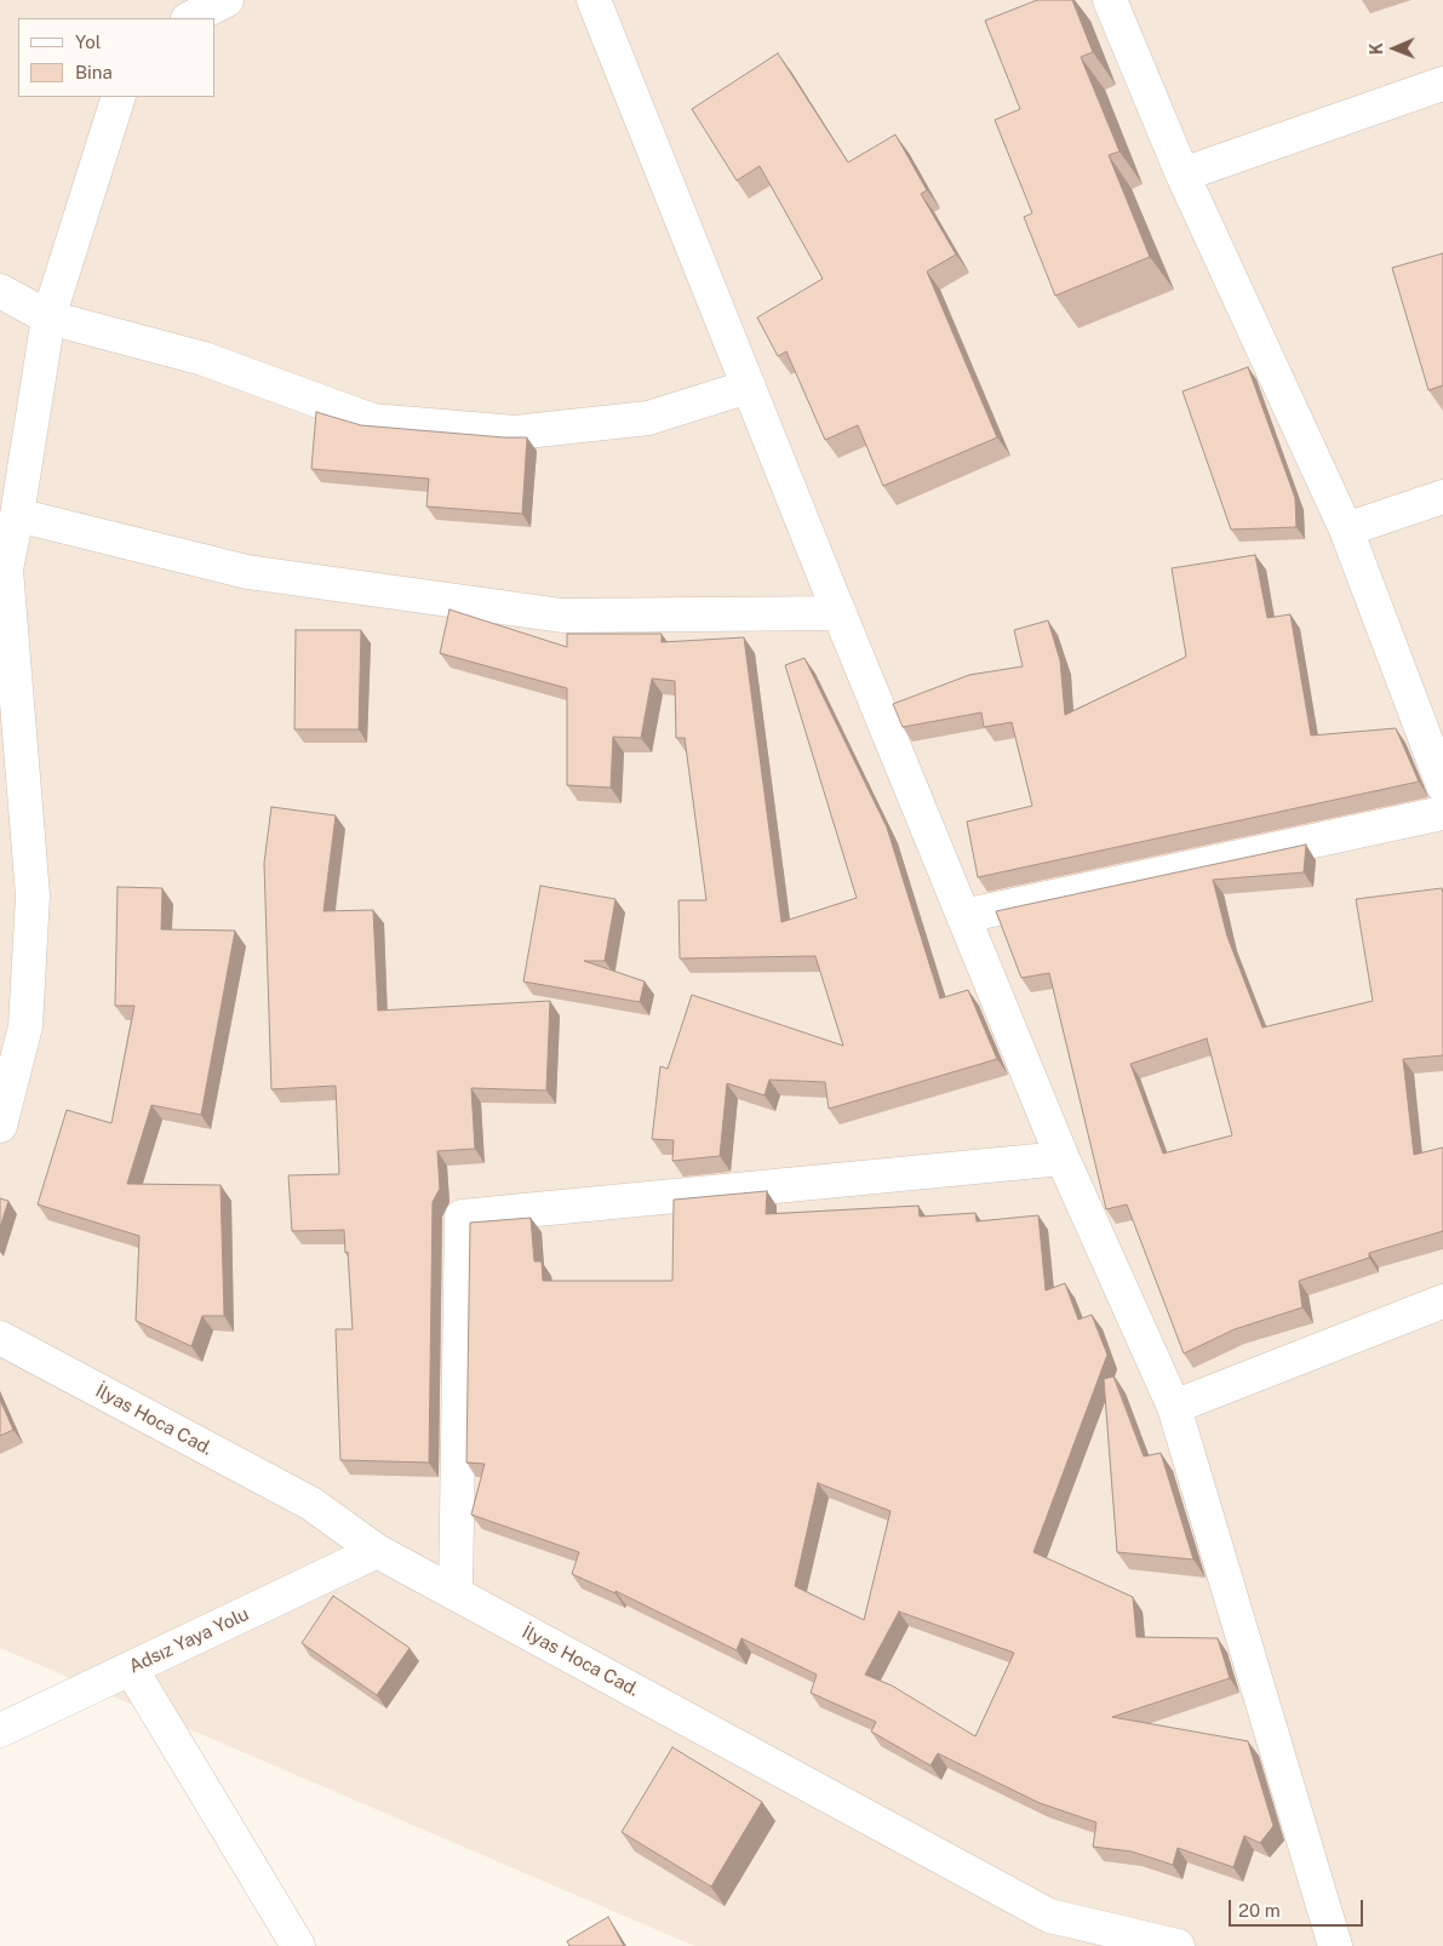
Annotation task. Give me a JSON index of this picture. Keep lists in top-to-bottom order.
{
  "streets": {
    "street": ["İlyas Hoca Cad.", "Adsız Yaya Yolu"]
  },
  "crossings": [
    ["İlyas Hoca Cad.", "Adsız Yaya Yolu"]
  ],
  "legend": ["Yol", "Bina"],
  "scale_bar": "20 m",
  "north": "left"
}
